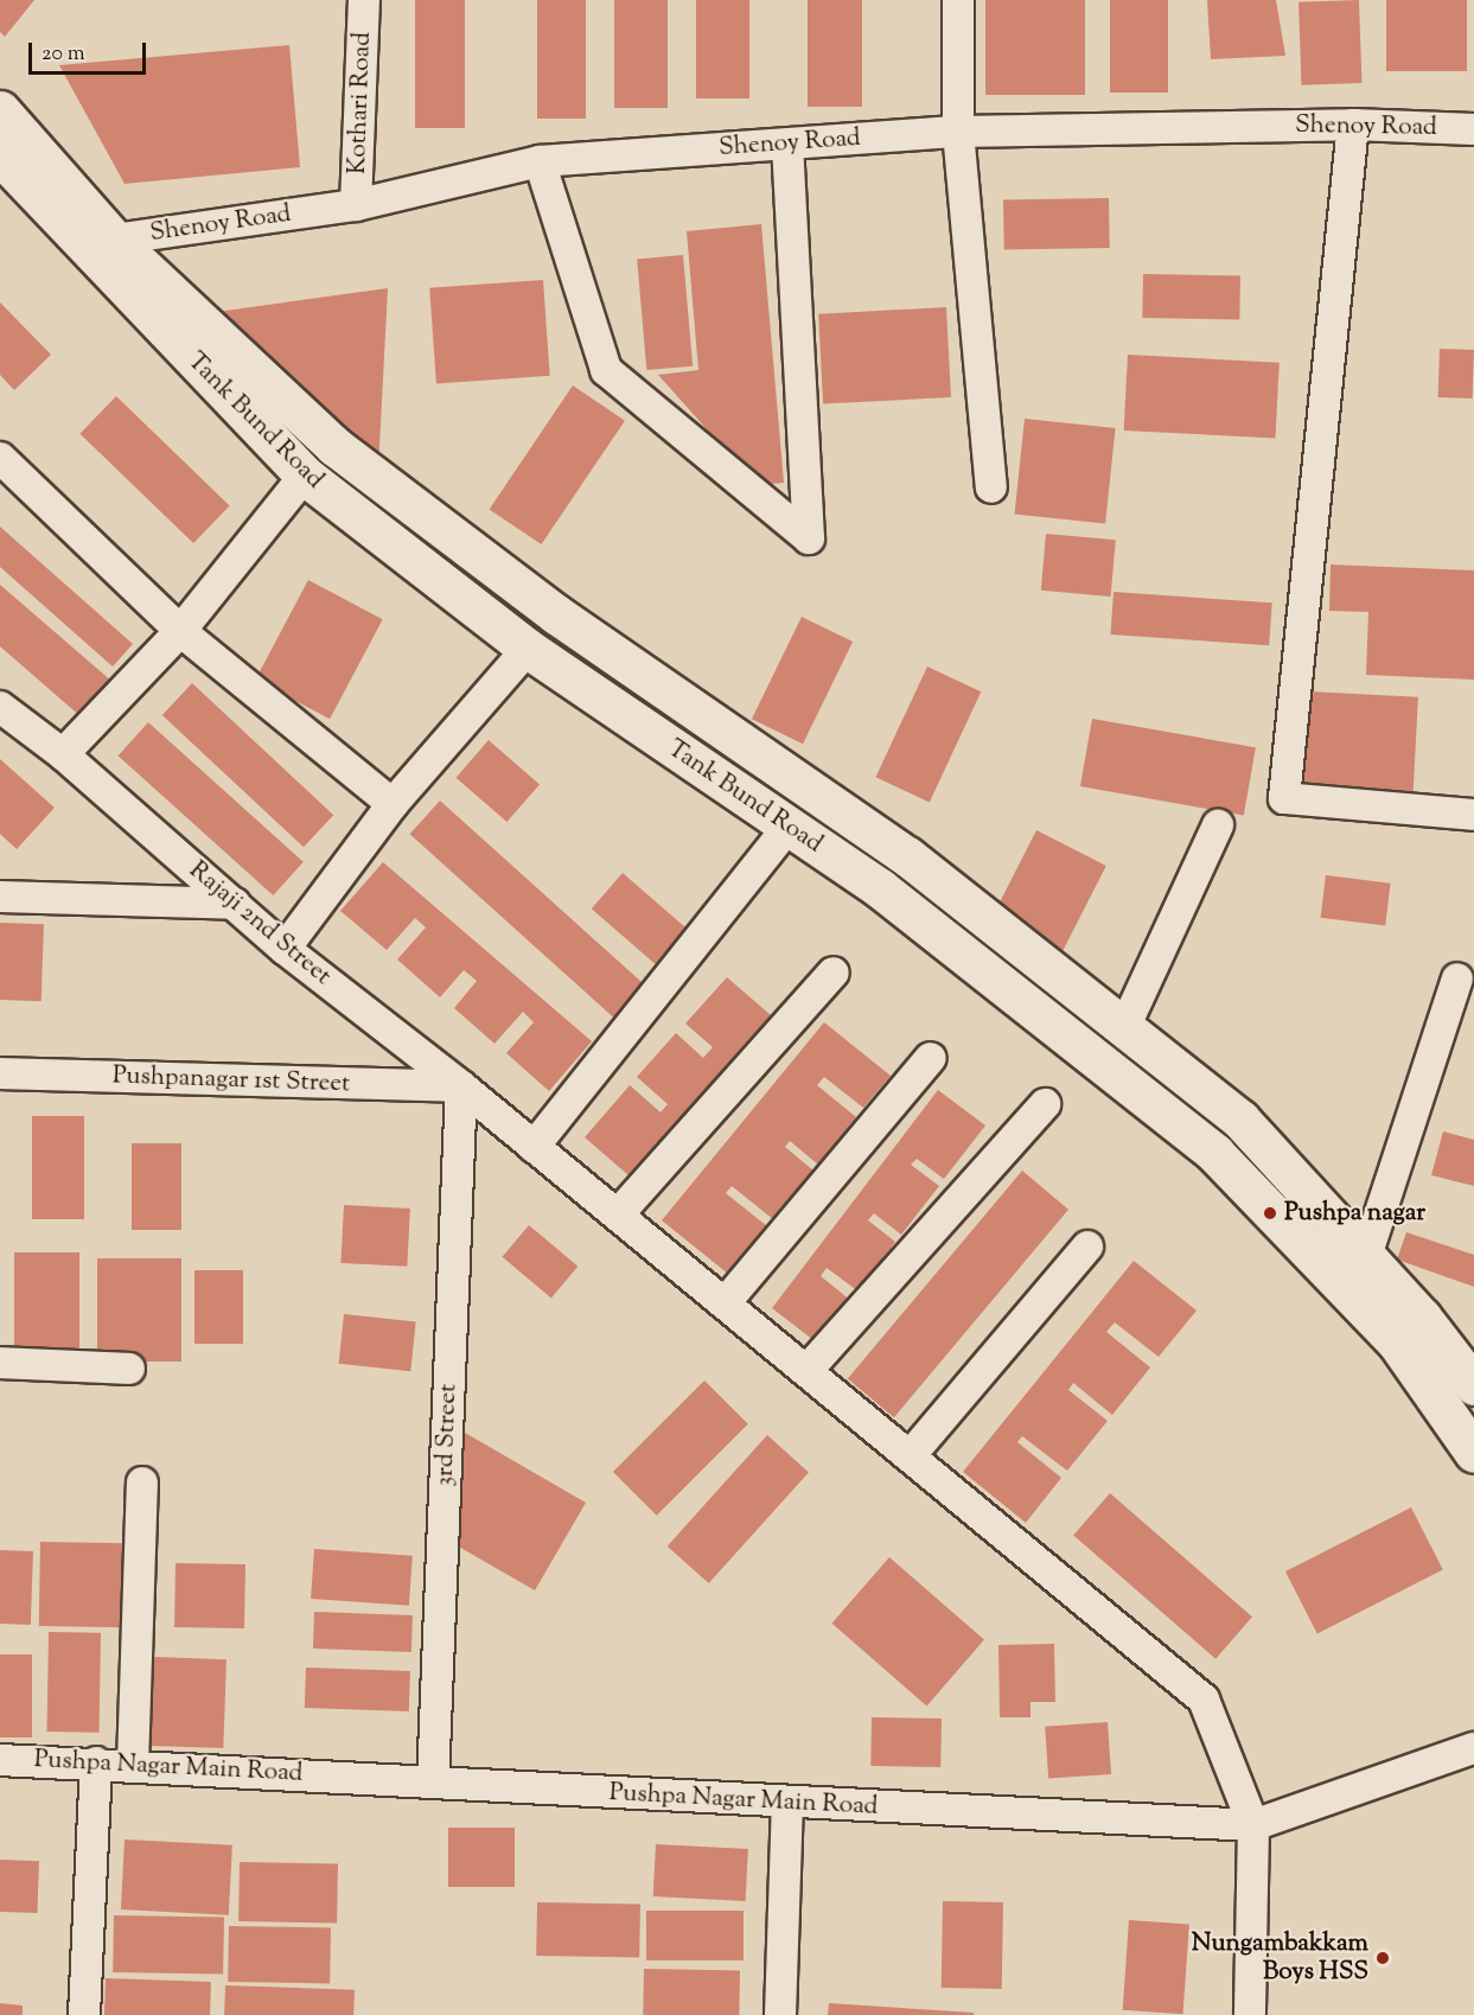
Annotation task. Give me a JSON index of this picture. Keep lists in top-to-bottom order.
{
  "streets": {
    "main road": ["Tank Bund Road"],
    "street": [
      "Kothari Road",
      "Shenoy Road",
      "Rajaji 2nd Street",
      "Pushpanagar 1st Street",
      "3rd Street",
      "Pushpa Nagar Main Road"
    ]
  },
  "crossings": [
    ["Kothari Road", "Shenoy Road"],
    ["Shenoy Road", "Tank Bund Road"],
    ["Rajaji 2nd Street", "Pushpanagar 1st Street"],
    ["Rajaji 2nd Street", "3rd Street"],
    ["Rajaji 2nd Street", "Pushpa Nagar Main Road"],
    ["Pushpanagar 1st Street", "3rd Street"],
    ["3rd Street", "Pushpa Nagar Main Road"]
  ],
  "places": ["Pushpa nagar", "Nungambakkam Boys HSS"],
  "scale_bar": "20 m"
}
